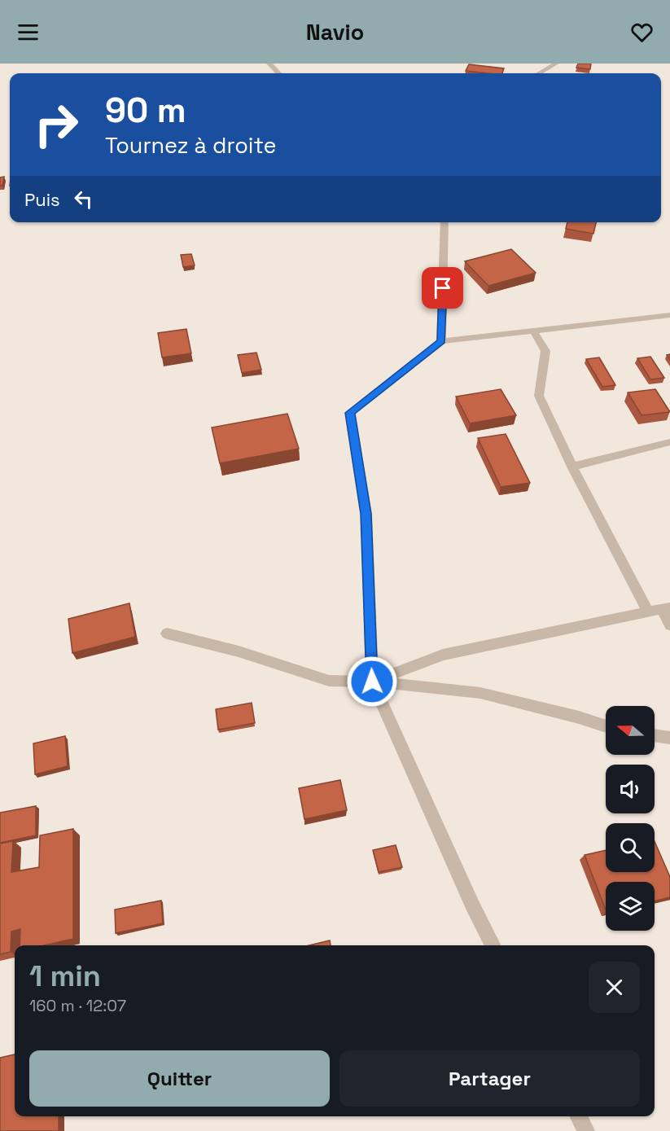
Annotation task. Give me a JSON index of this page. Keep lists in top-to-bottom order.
{
  "north": "left",
  "page": {
    "header": "Navio",
    "turn": ["90 m", "Tournez à droite"],
    "then": "Puis",
    "heading": ["1 min", "160 m · 12:07"],
    "buttons": ["Quitter", "Partager"]
  }
}
